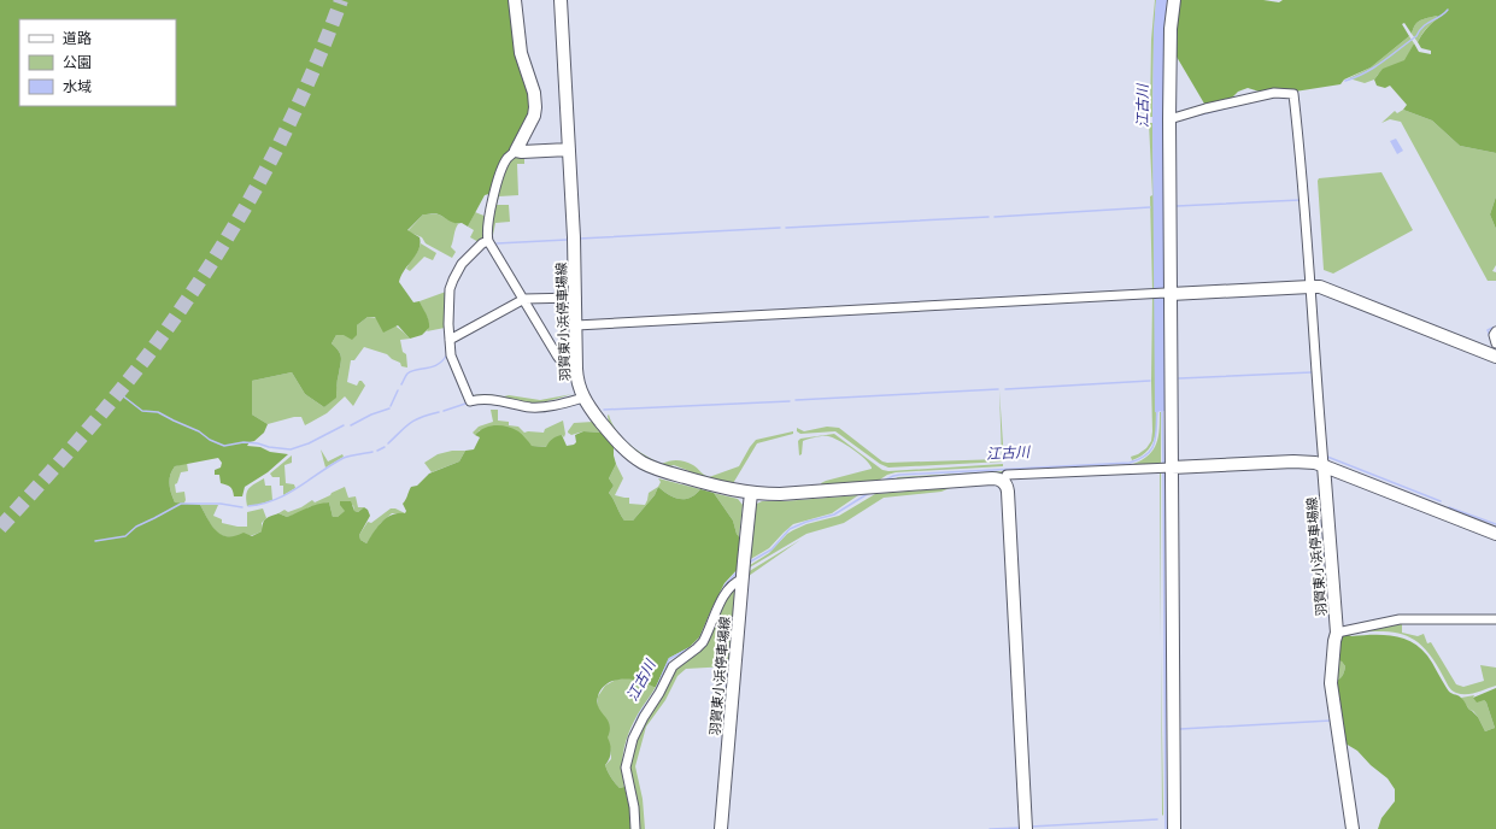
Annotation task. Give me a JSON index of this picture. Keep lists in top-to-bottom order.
{
  "streets": {
    "street": ["羽賀東小浜停車場線"]
  },
  "water": ["江古川"],
  "legend": ["道路", "公園", "水域"]
}
